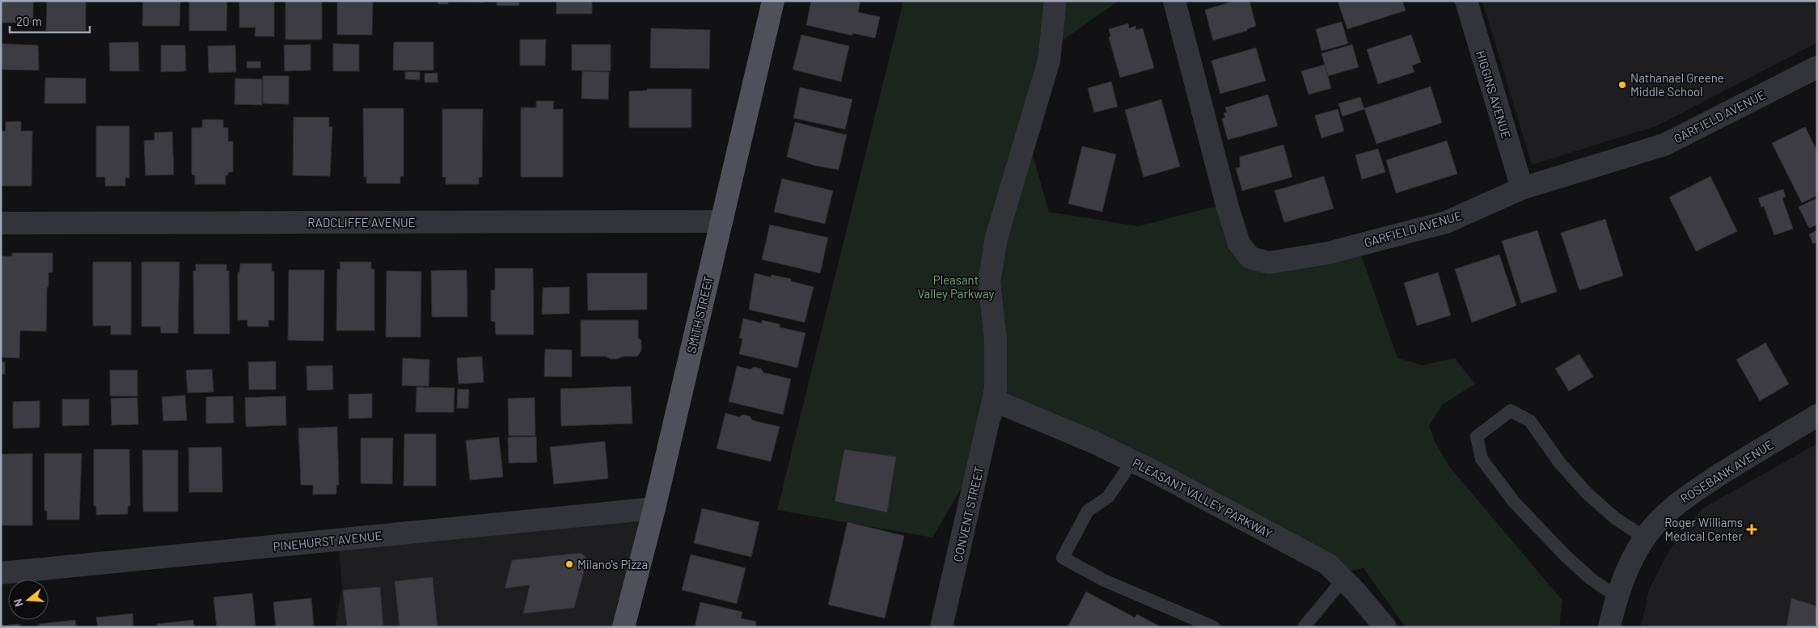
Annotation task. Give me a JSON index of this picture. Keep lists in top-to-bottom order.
{
  "streets": {
    "main road": ["SMITH STREET"],
    "street": [
      "HIGGINS AVENUE",
      "GARFIELD AVENUE",
      "RADCLIFFE AVENUE",
      "ROSEBANK AVENUE",
      "PLEASANT VALLEY PARKWAY",
      "CONVENT STREET",
      "PINEHURST AVENUE"
    ]
  },
  "crossings": [
    ["HIGGINS AVENUE", "GARFIELD AVENUE"],
    ["RADCLIFFE AVENUE", "SMITH STREET"],
    ["SMITH STREET", "PINEHURST AVENUE"],
    ["PLEASANT VALLEY PARKWAY", "CONVENT STREET"]
  ],
  "parks": ["Pleasant Valley Parkway"],
  "places": {
    "other": ["Nathanael Greene Middle School", "Milano's Pizza"],
    "health": ["Roger Williams Medical Center"]
  },
  "scale_bar": "20 m",
  "north": "left"
}
